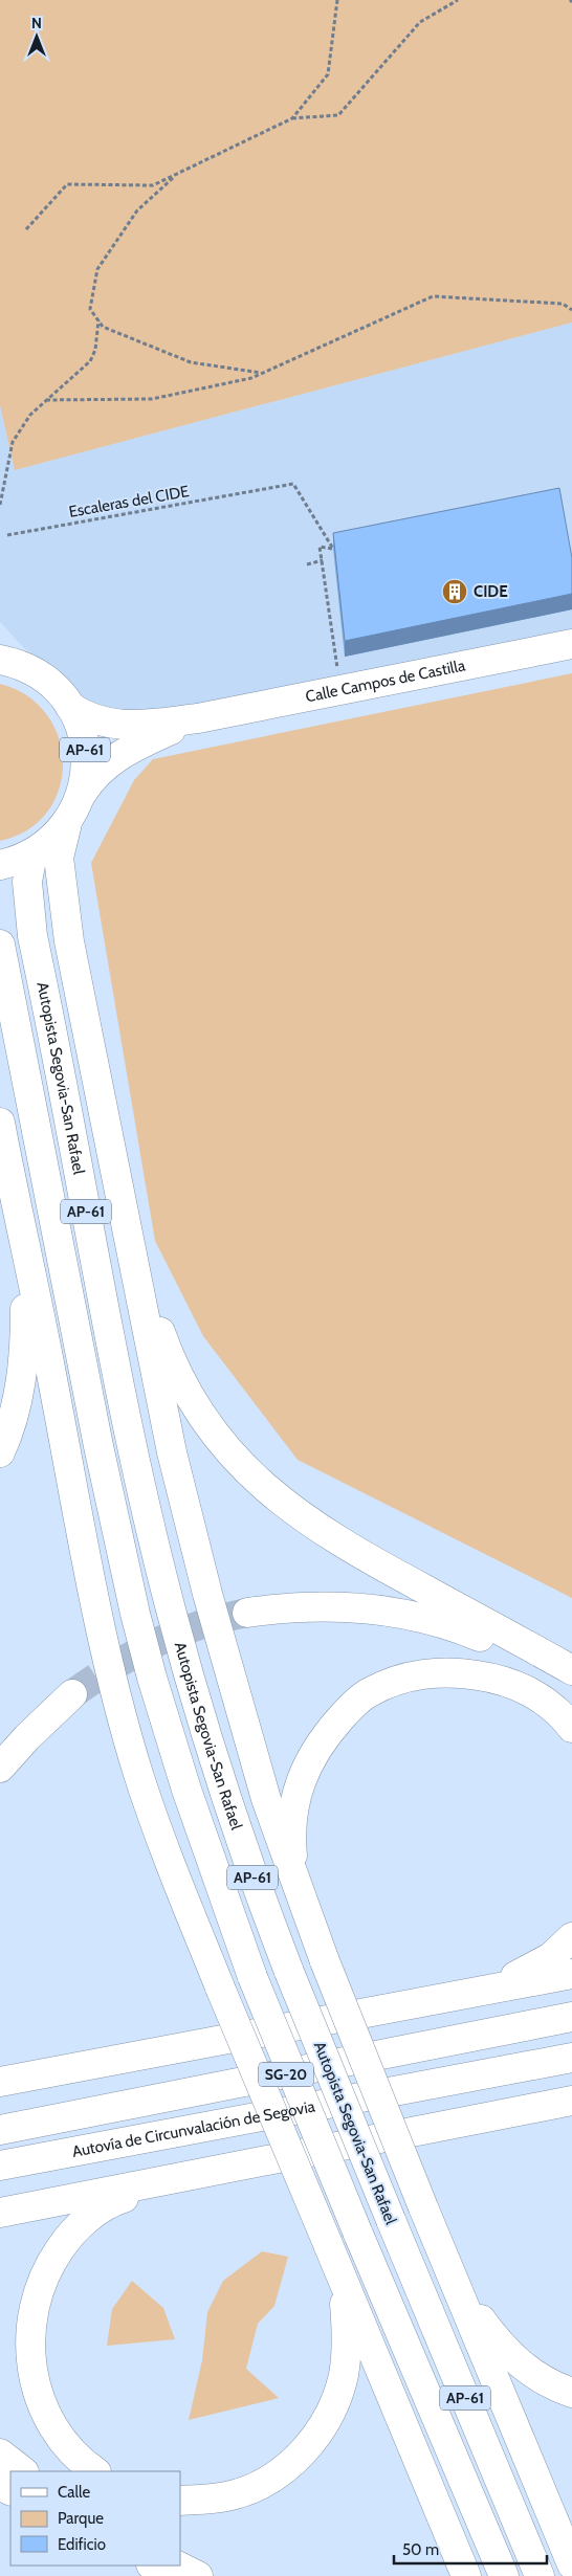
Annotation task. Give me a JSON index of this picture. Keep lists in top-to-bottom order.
{
  "streets": {
    "main road": [
      "Calle Campos de Castilla",
      "AP-61",
      "Autopista Segovia-San Rafael",
      "SG-20",
      "Autovía de Circunvalación de Segovia"
    ],
    "path": ["Escaleras del CIDE"]
  },
  "crossings": [
    ["Calle Campos de Castilla", "AP-61"],
    ["AP-61", "Autopista Segovia-San Rafael"]
  ],
  "places": {
    "building": ["CIDE"]
  },
  "legend": ["Calle", "Parque", "Edificio"],
  "scale_bar": "50 m",
  "north": "top"
}
